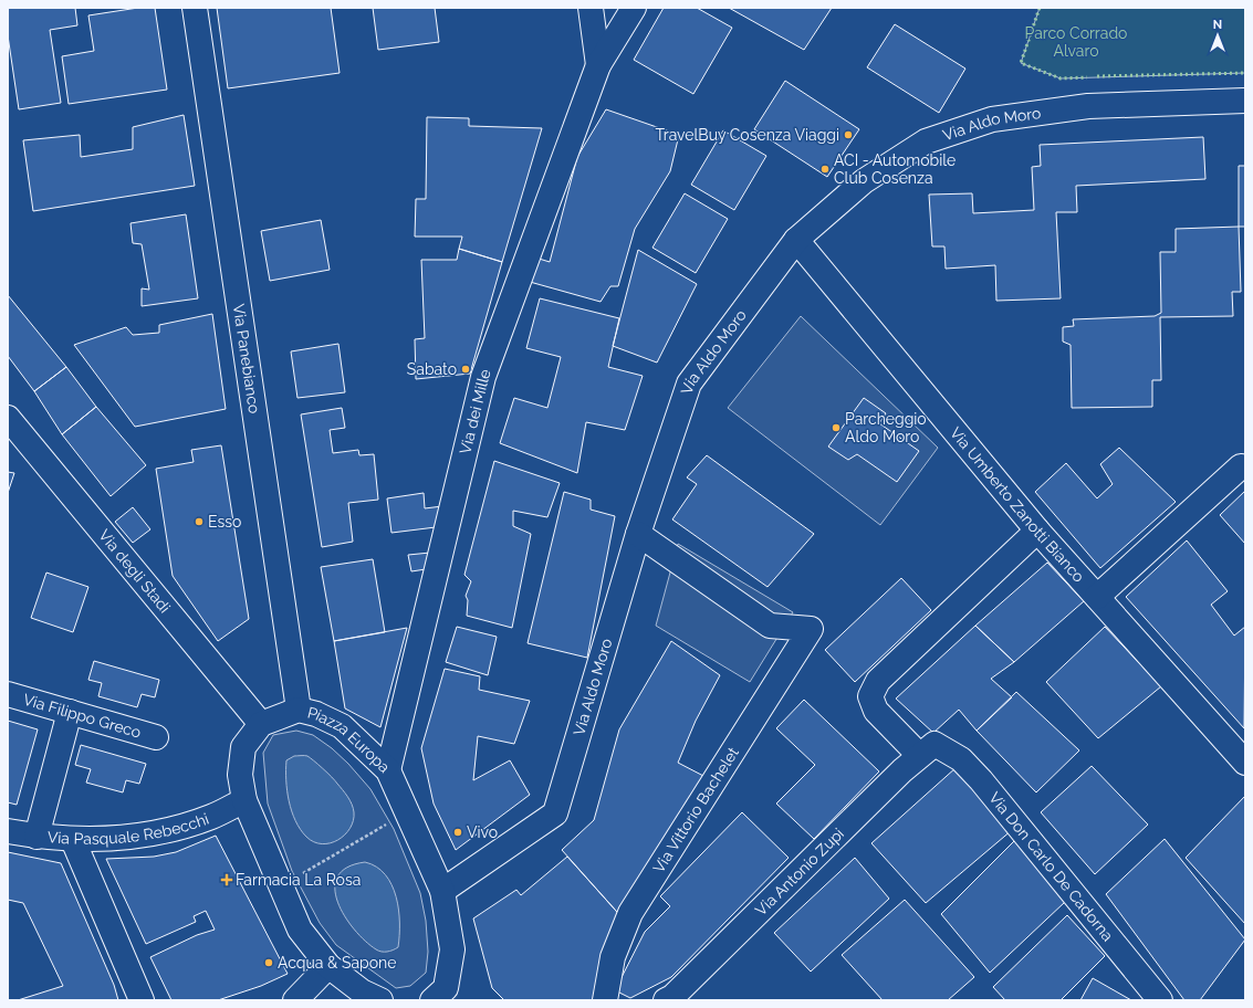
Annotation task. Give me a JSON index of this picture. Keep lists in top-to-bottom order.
{
  "streets": {
    "street": [
      "Via Aldo Moro",
      "Via Panebianco",
      "Via dei Mille",
      "Via Umberto Zanotti Bianco",
      "Via degli Stadi",
      "Via Filippo Greco",
      "Piazza Europa",
      "Via Vittorio Bachelet",
      "Via Pasquale Rebecchi",
      "Via Don Carlo De Cadorna",
      "Via Antonio Zupi"
    ]
  },
  "crossings": [
    ["Via Aldo Moro", "Via Umberto Zanotti Bianco"],
    ["Via Aldo Moro", "Piazza Europa"],
    ["Via Aldo Moro", "Via Vittorio Bachelet"],
    ["Via Panebianco", "Piazza Europa"],
    ["Via dei Mille", "Piazza Europa"],
    ["Via Umberto Zanotti Bianco", "Via Don Carlo De Cadorna"],
    ["Via degli Stadi", "Piazza Europa"],
    ["Via Don Carlo De Cadorna", "Via Antonio Zupi"]
  ],
  "parks": ["Parco Corrado Alvaro"],
  "places": {
    "other": [
      "TravelBuy Cosenza Viaggi",
      "ACI - Automobile Club Cosenza",
      "Sabato",
      "Parcheggio Aldo Moro",
      "Esso",
      "Vivo",
      "Acqua & Sapone"
    ],
    "health": ["Farmacia La Rosa"]
  },
  "north": "top"
}
